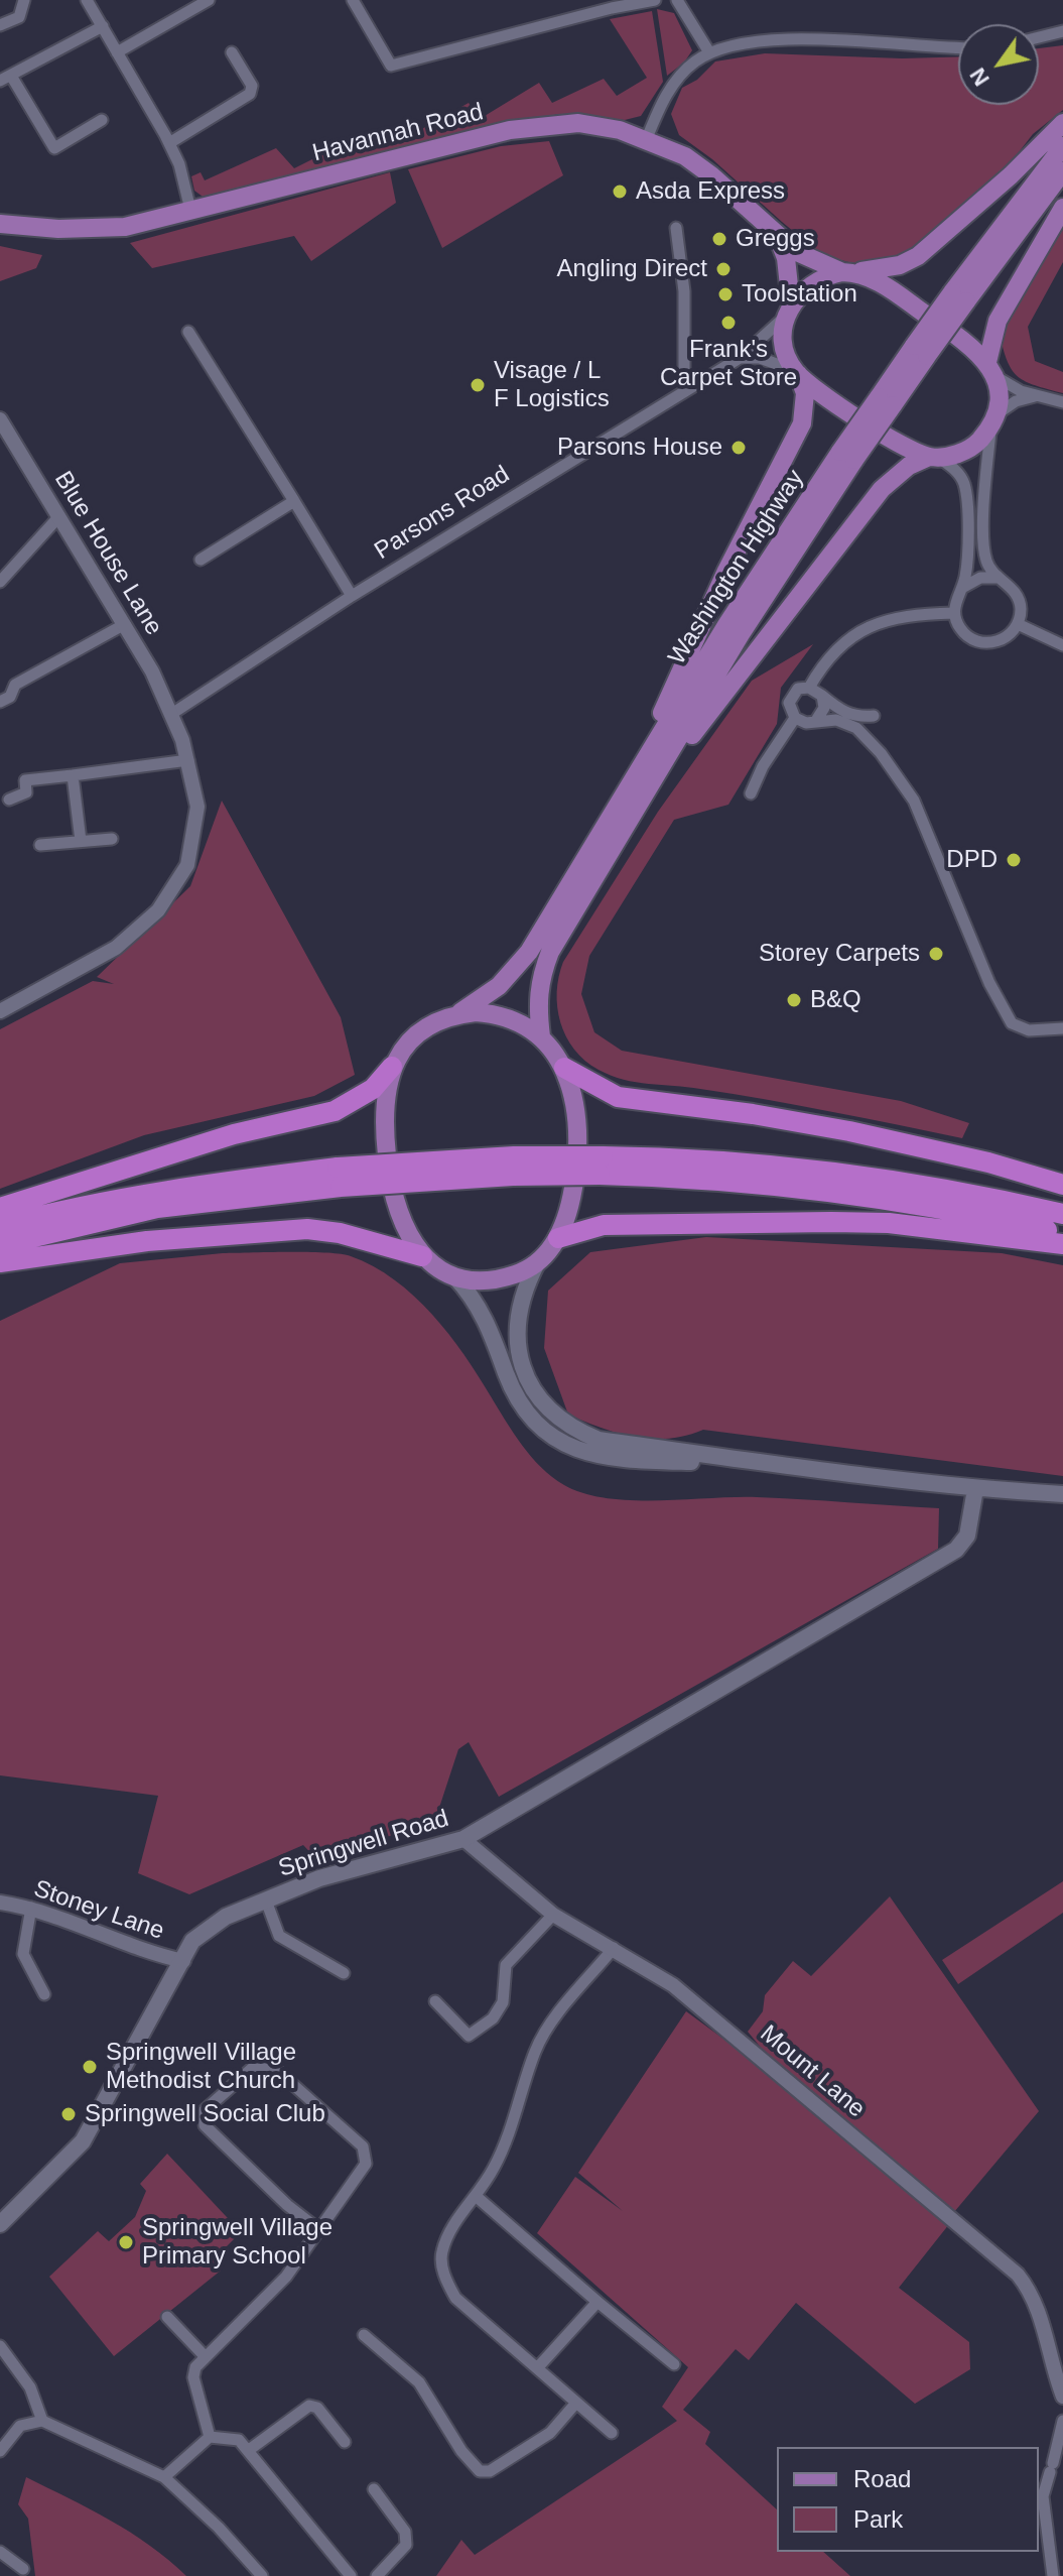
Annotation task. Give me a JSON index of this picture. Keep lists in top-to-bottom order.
{
  "streets": {
    "main road": ["Havannah Road", "Washington Highway", "Springwell Road"],
    "street": [
      "Parsons Road",
      "Blue House Lane",
      "Stoney Lane",
      "Mount Lane"
    ]
  },
  "crossings": [
    ["Parsons Road", "Blue House Lane"],
    ["Springwell Road", "Stoney Lane"],
    ["Springwell Road", "Mount Lane"]
  ],
  "places": [
    "Asda Express",
    "Greggs",
    "Angling Direct",
    "Toolstation",
    "Frank's Carpet Store",
    "Visage / L F Logistics",
    "Parsons House",
    "DPD",
    "Storey Carpets",
    "B&Q",
    "Springwell Village Methodist Church",
    "Springwell Social Club",
    "Springwell Village Primary School"
  ],
  "legend": ["Road", "Park"],
  "north": "bottom left"
}
